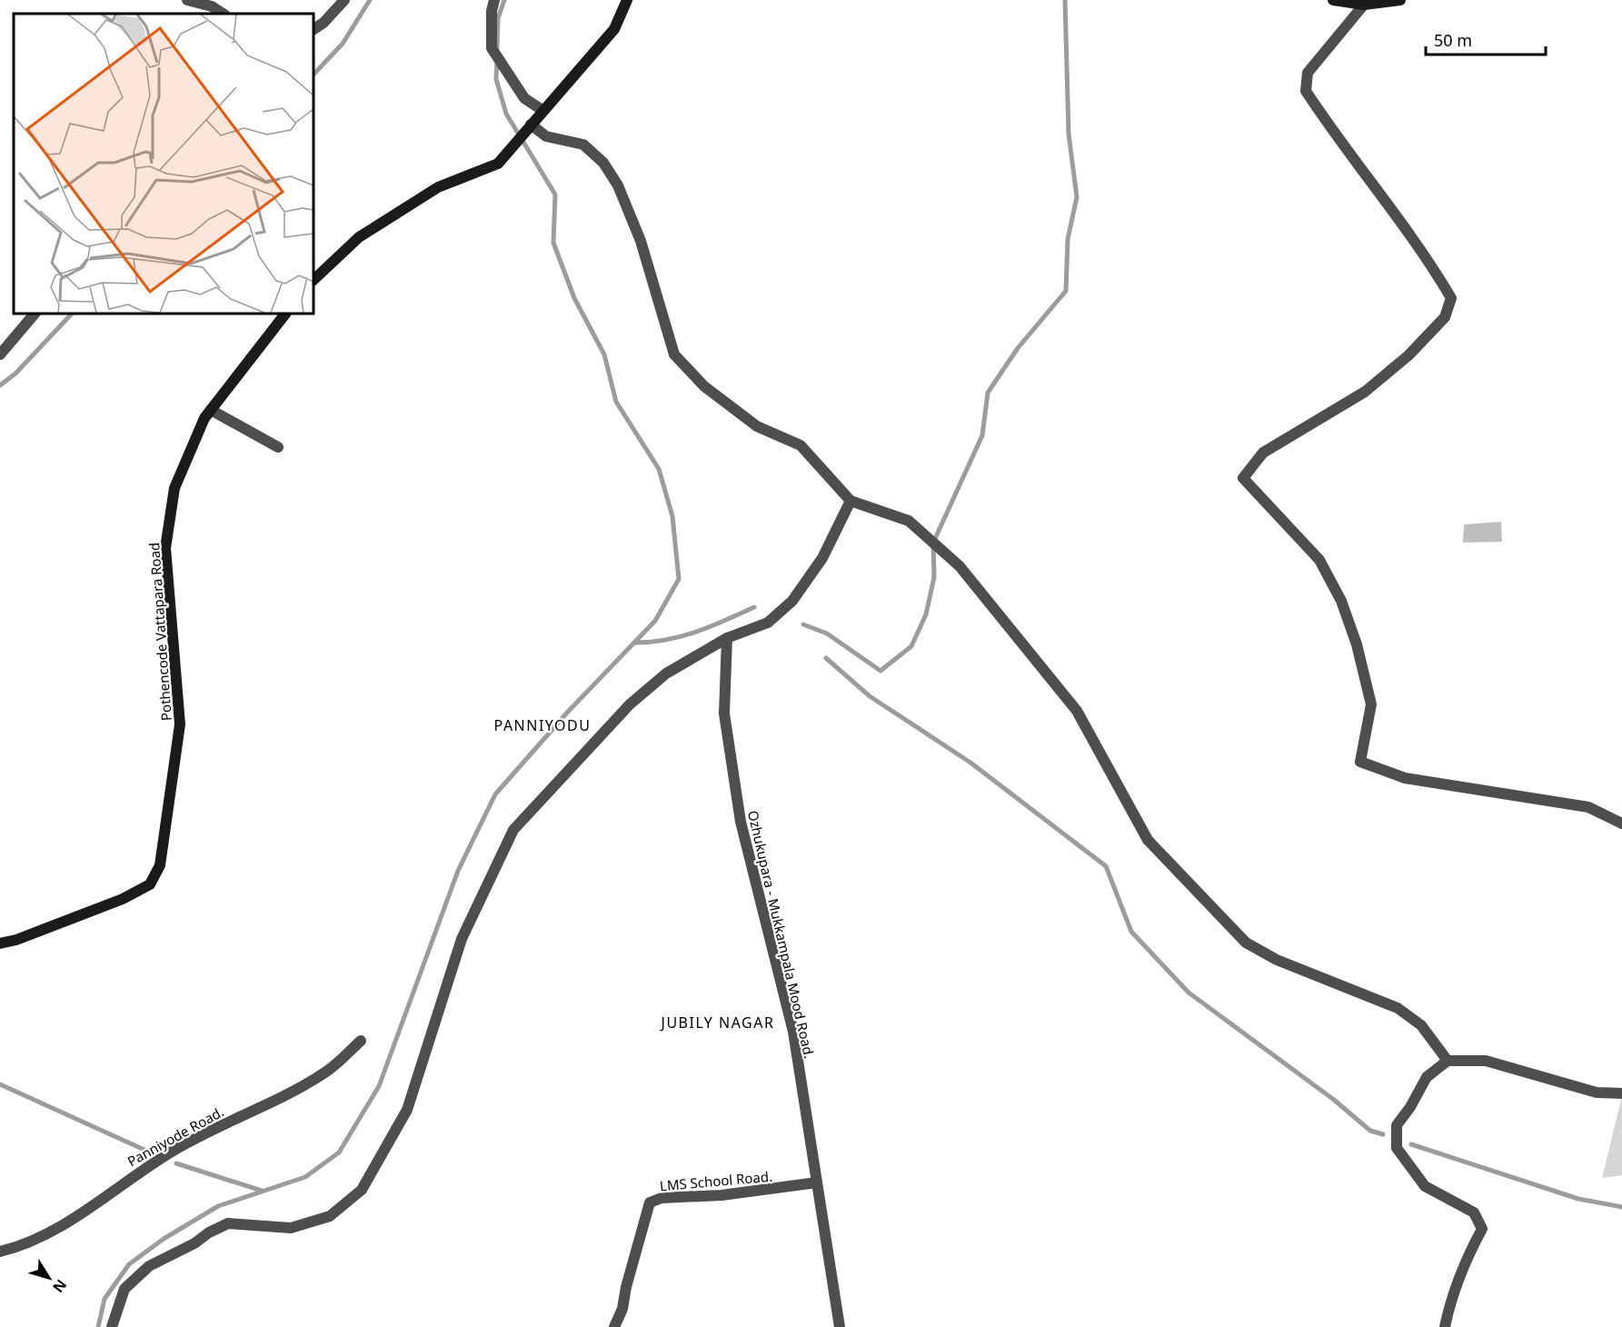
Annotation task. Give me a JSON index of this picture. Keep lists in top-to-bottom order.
{
  "streets": {
    "main road": ["Pothencode Vattapara Road"],
    "street": ["Ozhukupara - Mukkampala Mood Road.", "Panniyode Road.", "LMS School Road."]
  },
  "crossings": [
    ["Ozhukupara - Mukkampala Mood Road.", "LMS School Road."]
  ],
  "districts": ["PANNIYODU", "JUBILY NAGAR"],
  "scale_bar": "50 m",
  "north": "bottom right"
}
